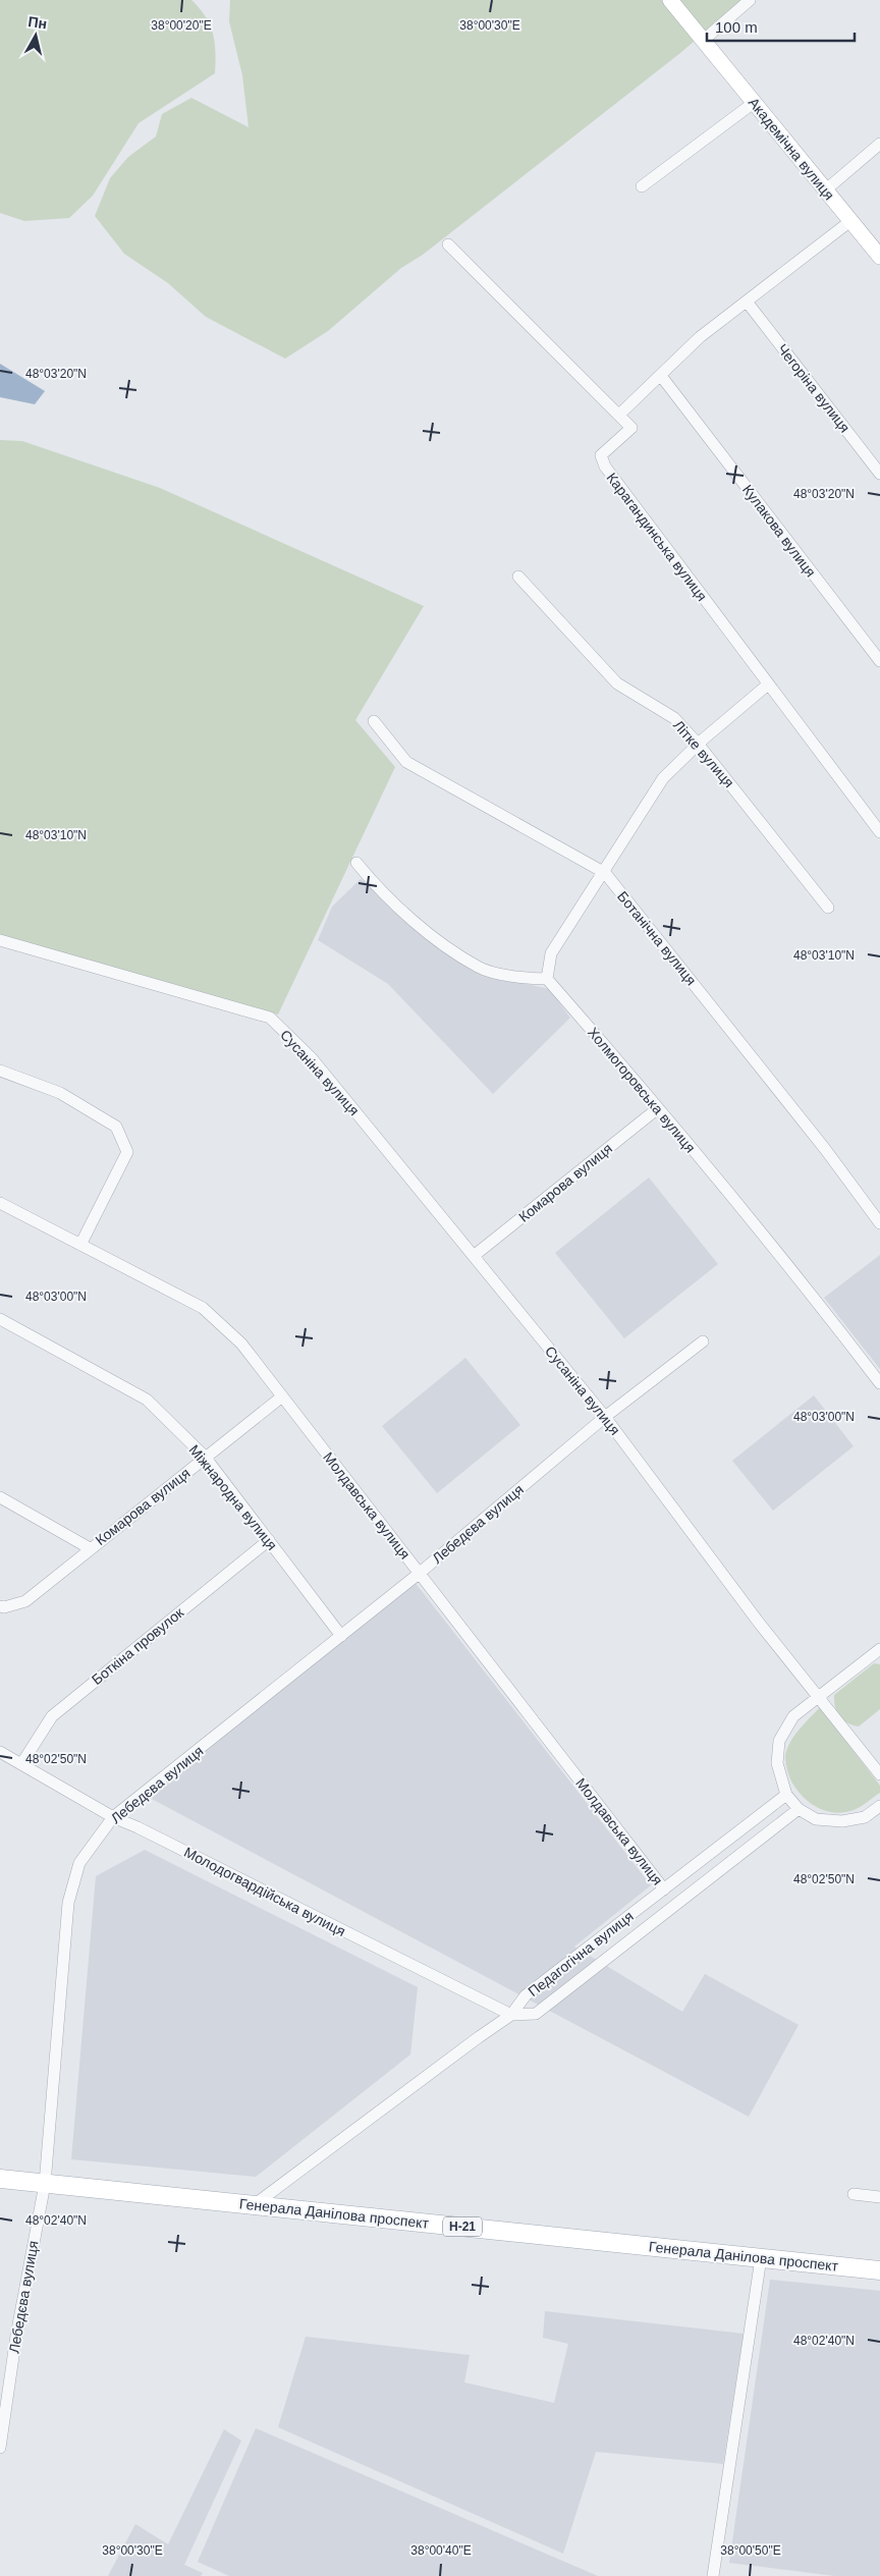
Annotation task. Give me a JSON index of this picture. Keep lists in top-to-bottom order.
{
  "streets": {
    "main road": ["Академічна вулиця", "Генерала Данілова проспект", "Н-21"],
    "street": [
      "Чегоріна вулиця",
      "Кулакова вулиця",
      "Карагандинська вулиця",
      "Літке вулиця",
      "Ботанічна вулиця",
      "Сусаніна вулиця",
      "Холмогоровська вулиця",
      "Комарова вулиця",
      "Міжнародна вулиця",
      "Молдавська вулиця",
      "Лебедєва вулиця",
      "Боткіна провулок",
      "Молодогвардійська вулиця",
      "Педагогічна вулиця"
    ]
  },
  "crossings": [
    ["Сусаніна вулиця", "Комарова вулиця"],
    ["Сусаніна вулиця", "Лебедєва вулиця"],
    ["Холмогоровська вулиця", "Комарова вулиця"],
    ["Комарова вулиця", "Міжнародна вулиця"],
    ["Комарова вулиця", "Молдавська вулиця"],
    ["Міжнародна вулиця", "Лебедєва вулиця"],
    ["Міжнародна вулиця", "Боткіна провулок"],
    ["Молдавська вулиця", "Лебедєва вулиця"],
    ["Молдавська вулиця", "Педагогічна вулиця"],
    ["Лебедєва вулиця", "Молодогвардійська вулиця"],
    ["Лебедєва вулиця", "Генерала Данілова проспект"],
    ["Боткіна провулок", "Молодогвардійська вулиця"],
    ["Молодогвардійська вулиця", "Педагогічна вулиця"],
    ["Педагогічна вулиця", "Генерала Данілова проспект"]
  ],
  "scale_bar": "100 m",
  "north": "top",
  "coordinates": [
    "38°00'20\"E",
    "38°00'30\"E",
    "48°03'20\"N",
    "48°03'10\"N",
    "48°03'00\"N",
    "48°02'50\"N",
    "48°02'40\"N",
    "38°00'40\"E",
    "38°00'50\"E"
  ]
}
